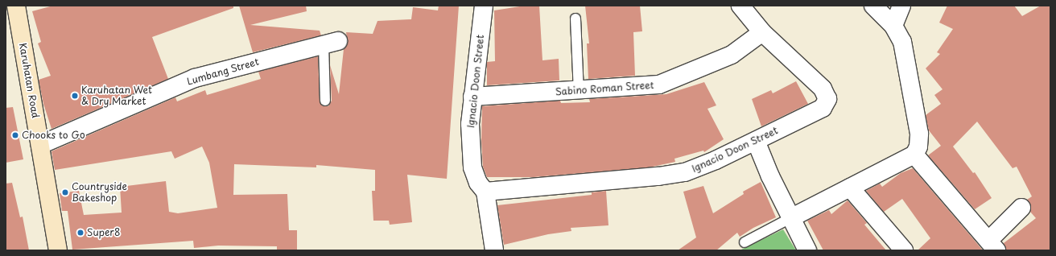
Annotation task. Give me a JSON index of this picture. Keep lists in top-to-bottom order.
{
  "streets": {
    "main road": ["Karuhatan Road"],
    "street": ["Lumbang Street", "Ignacio Doon Street", "Sabino Roman Street"]
  },
  "crossings": [
    ["Lumbang Street", "Karuhatan Road"],
    ["Ignacio Doon Street", "Sabino Roman Street"]
  ],
  "places": [
    "Karuhatan Wet & Dry Market",
    "Chooks to Go",
    "Countryside Bakeshop",
    "Super8"
  ]
}
